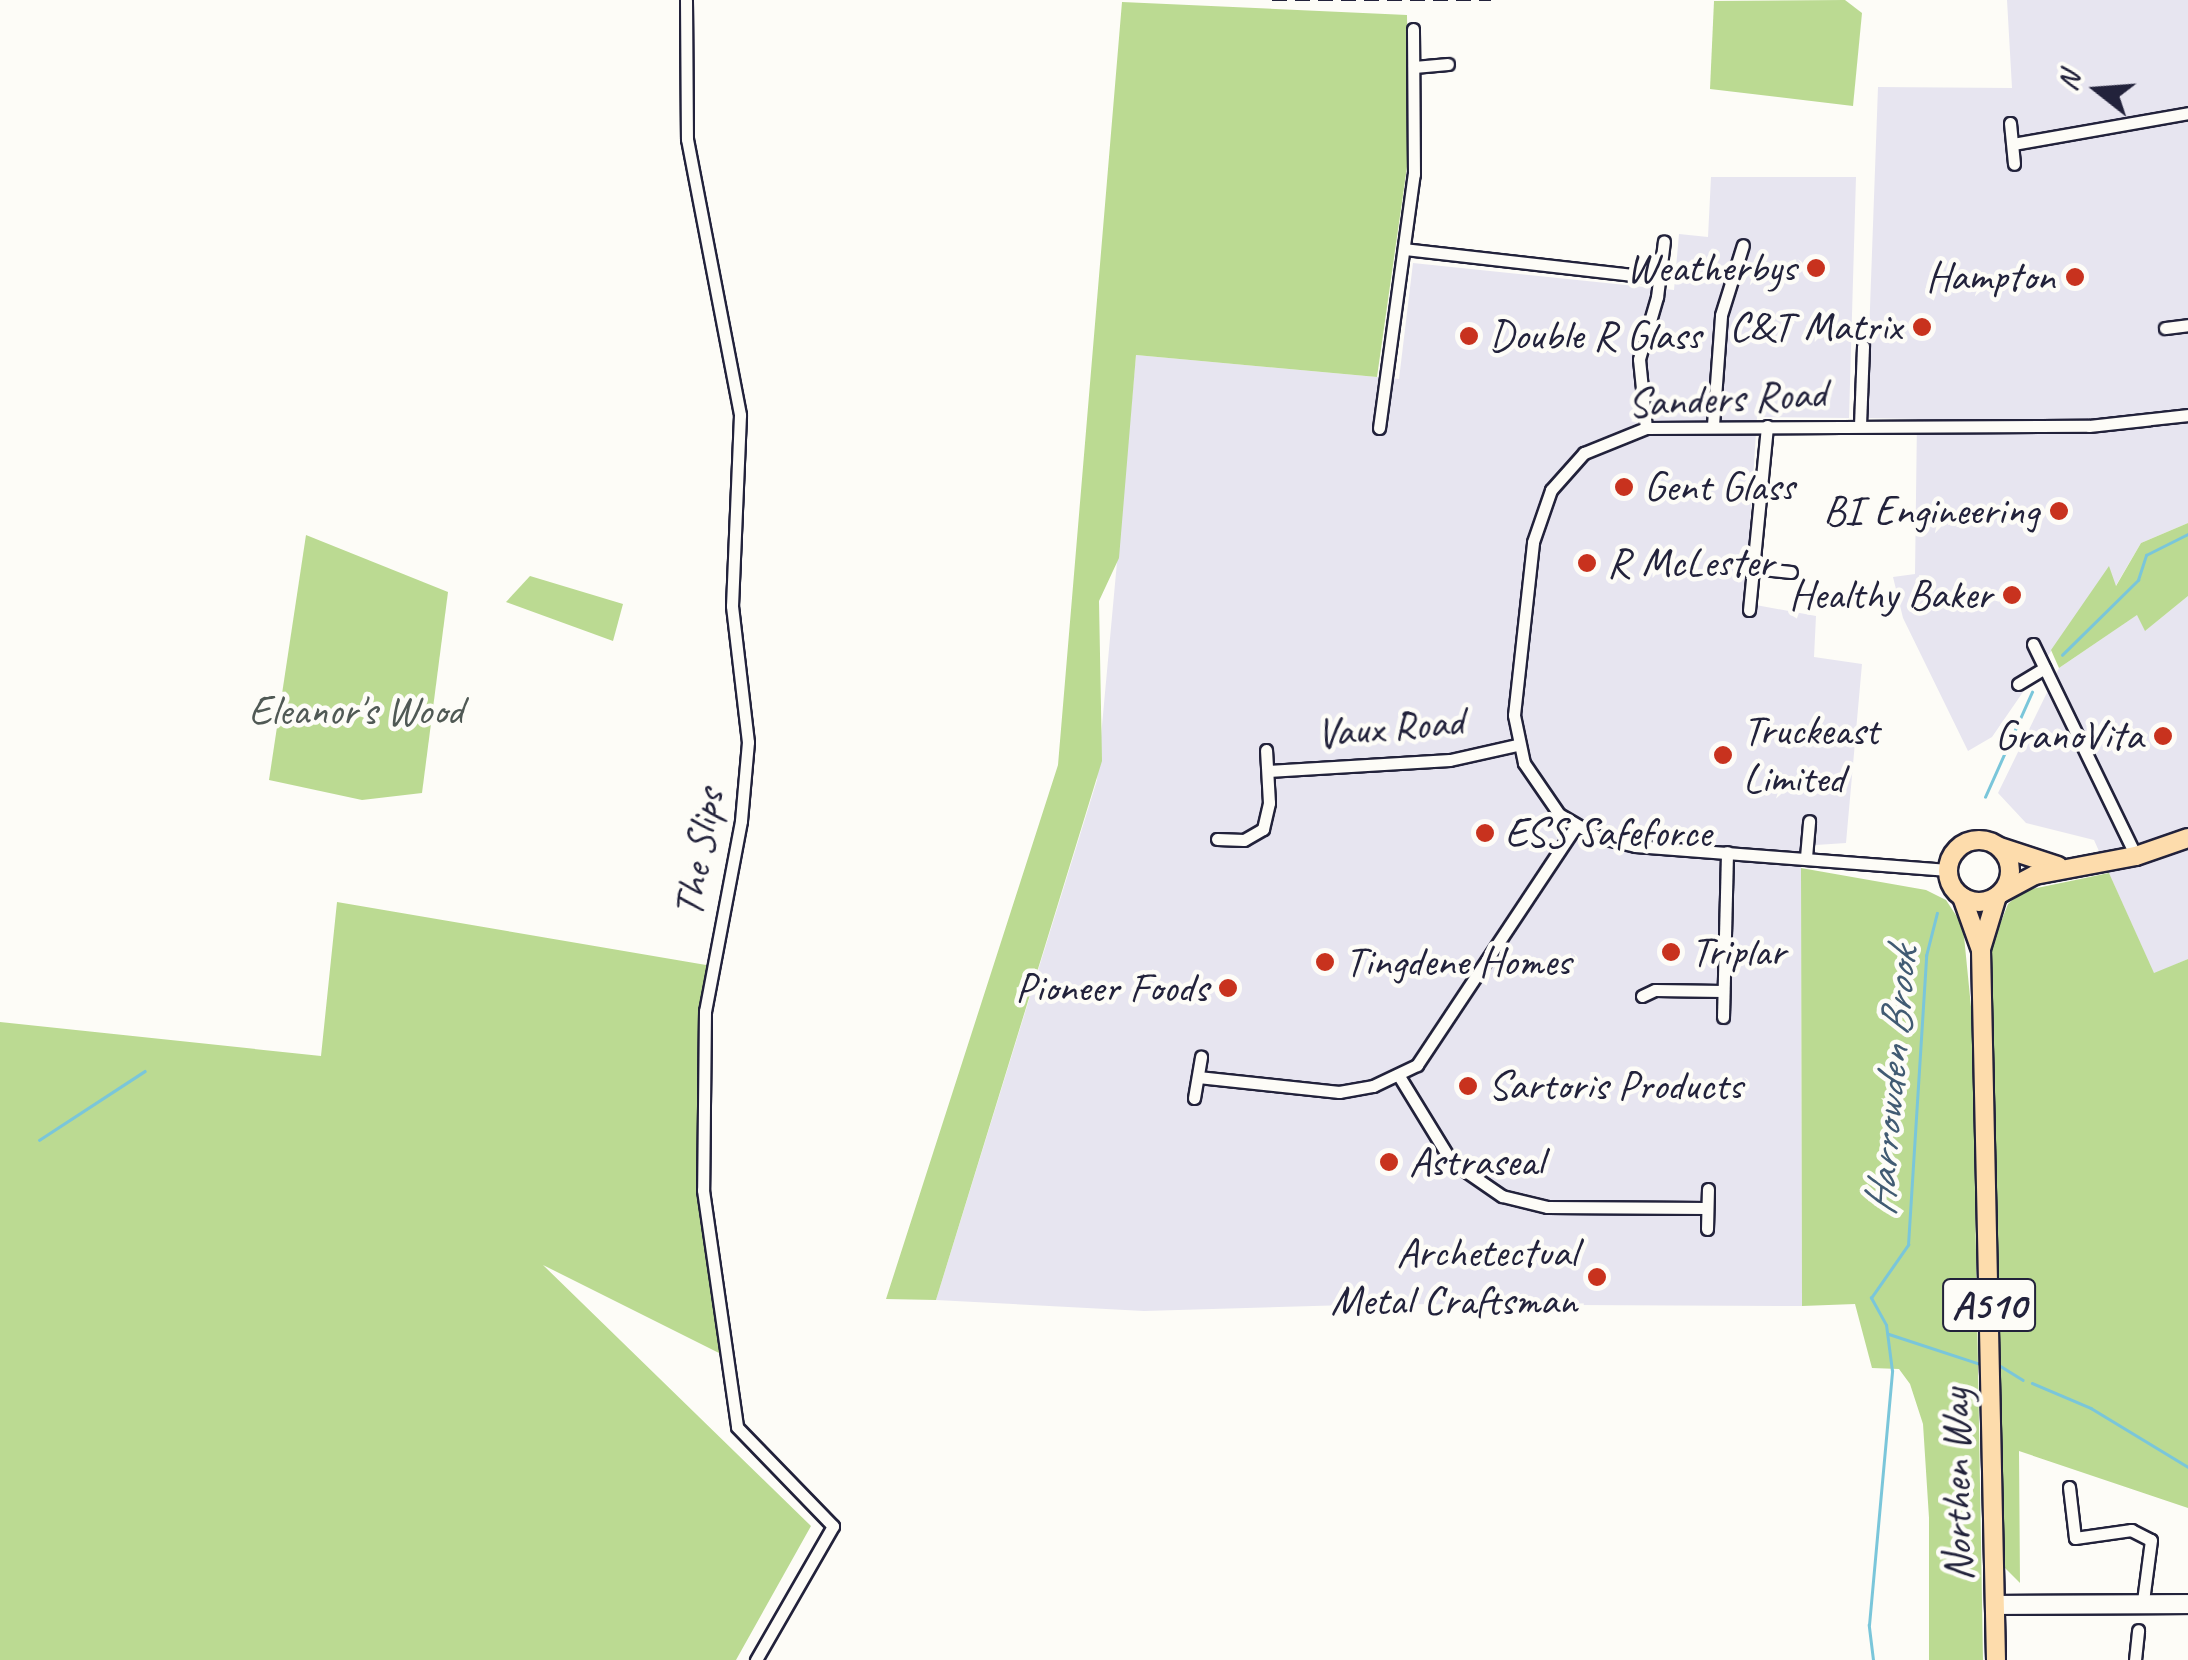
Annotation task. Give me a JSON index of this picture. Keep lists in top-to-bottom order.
{
  "streets": {
    "main road": ["A510", "Northen Way"],
    "street": ["Sanders Road", "Vaux Road", "The Slips"]
  },
  "crossings": [
    ["Sanders Road", "Vaux Road"]
  ],
  "water": ["Harrowden Brook"],
  "parks": ["Eleanor's Wood"],
  "places": [
    "Weatherbys",
    "Hampton",
    "C&T Matrix",
    "Double R Glass",
    "Gent Glass",
    "BI Engineering",
    "R McLester",
    "Healthy Baker",
    "GranoVita",
    "Truckeast Limited",
    "ESS Safeforce",
    "Triplar",
    "Tingdene Homes",
    "Pioneer Foods",
    "Sartoris Products",
    "Astraseal",
    "Archetectual Metal Craftsman"
  ],
  "north": "left"
}
